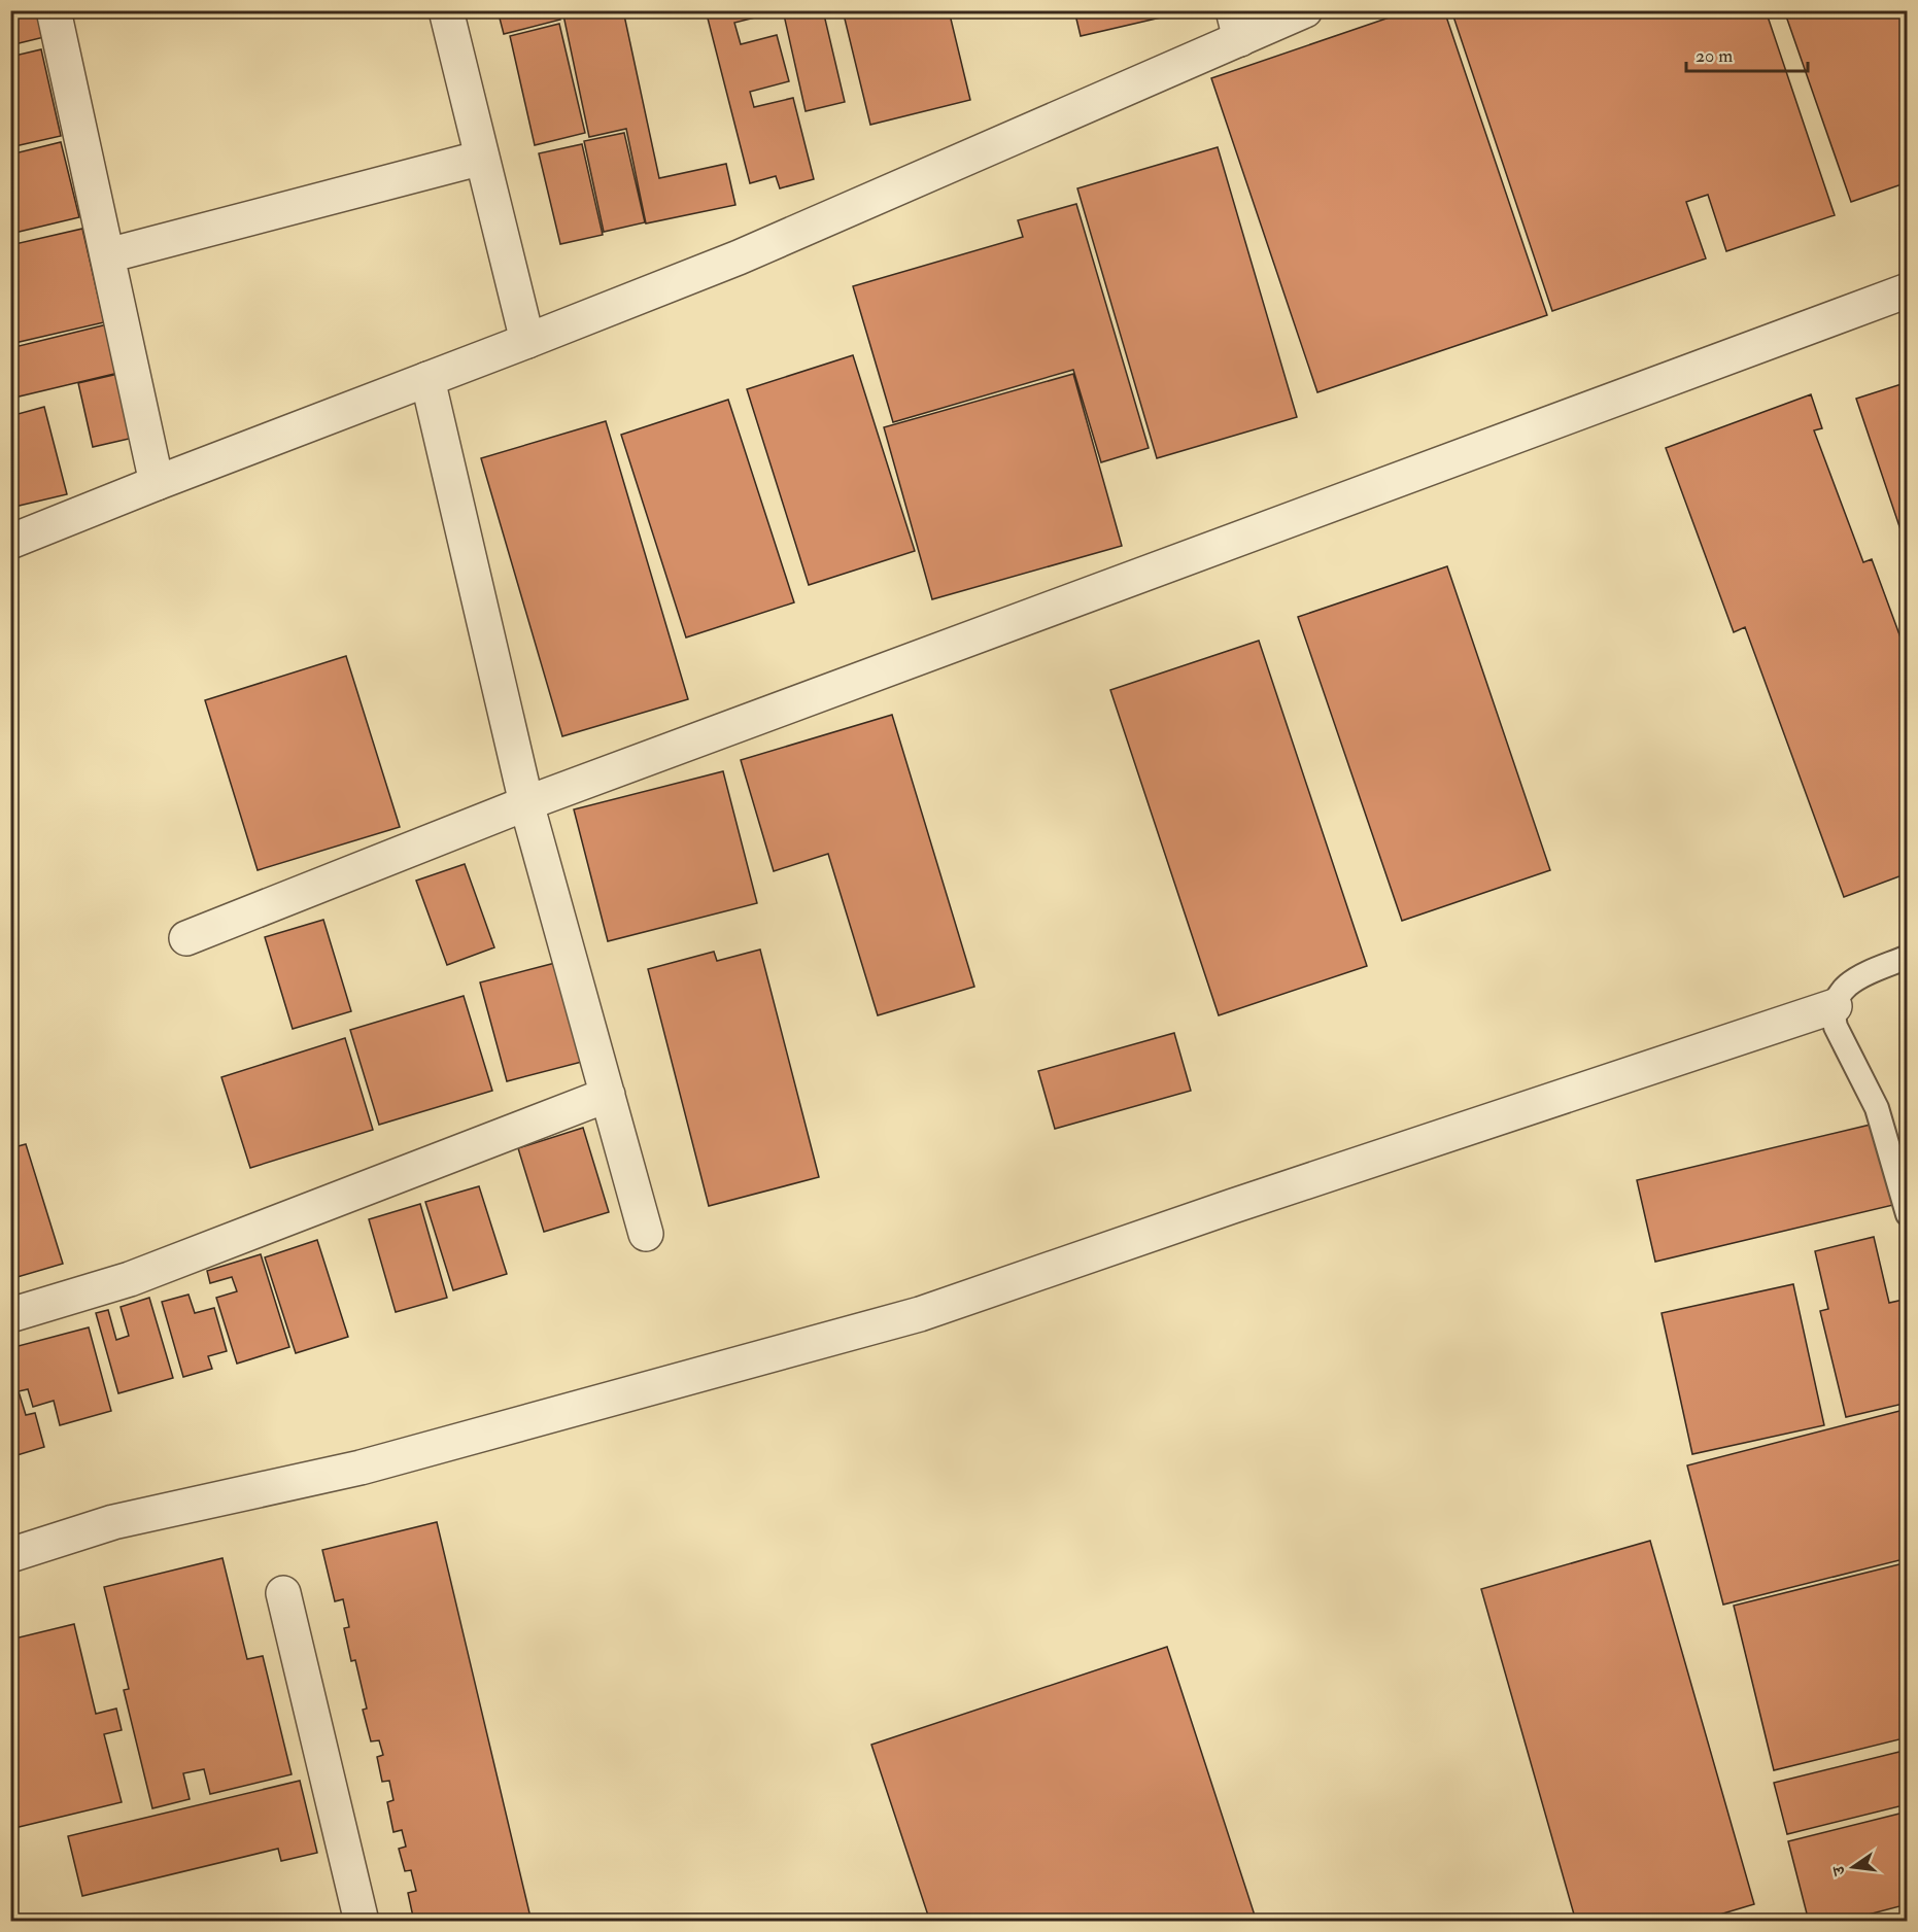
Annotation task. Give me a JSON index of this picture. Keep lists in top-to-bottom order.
{
  "scale_bar": "20 m",
  "north": "left"
}
